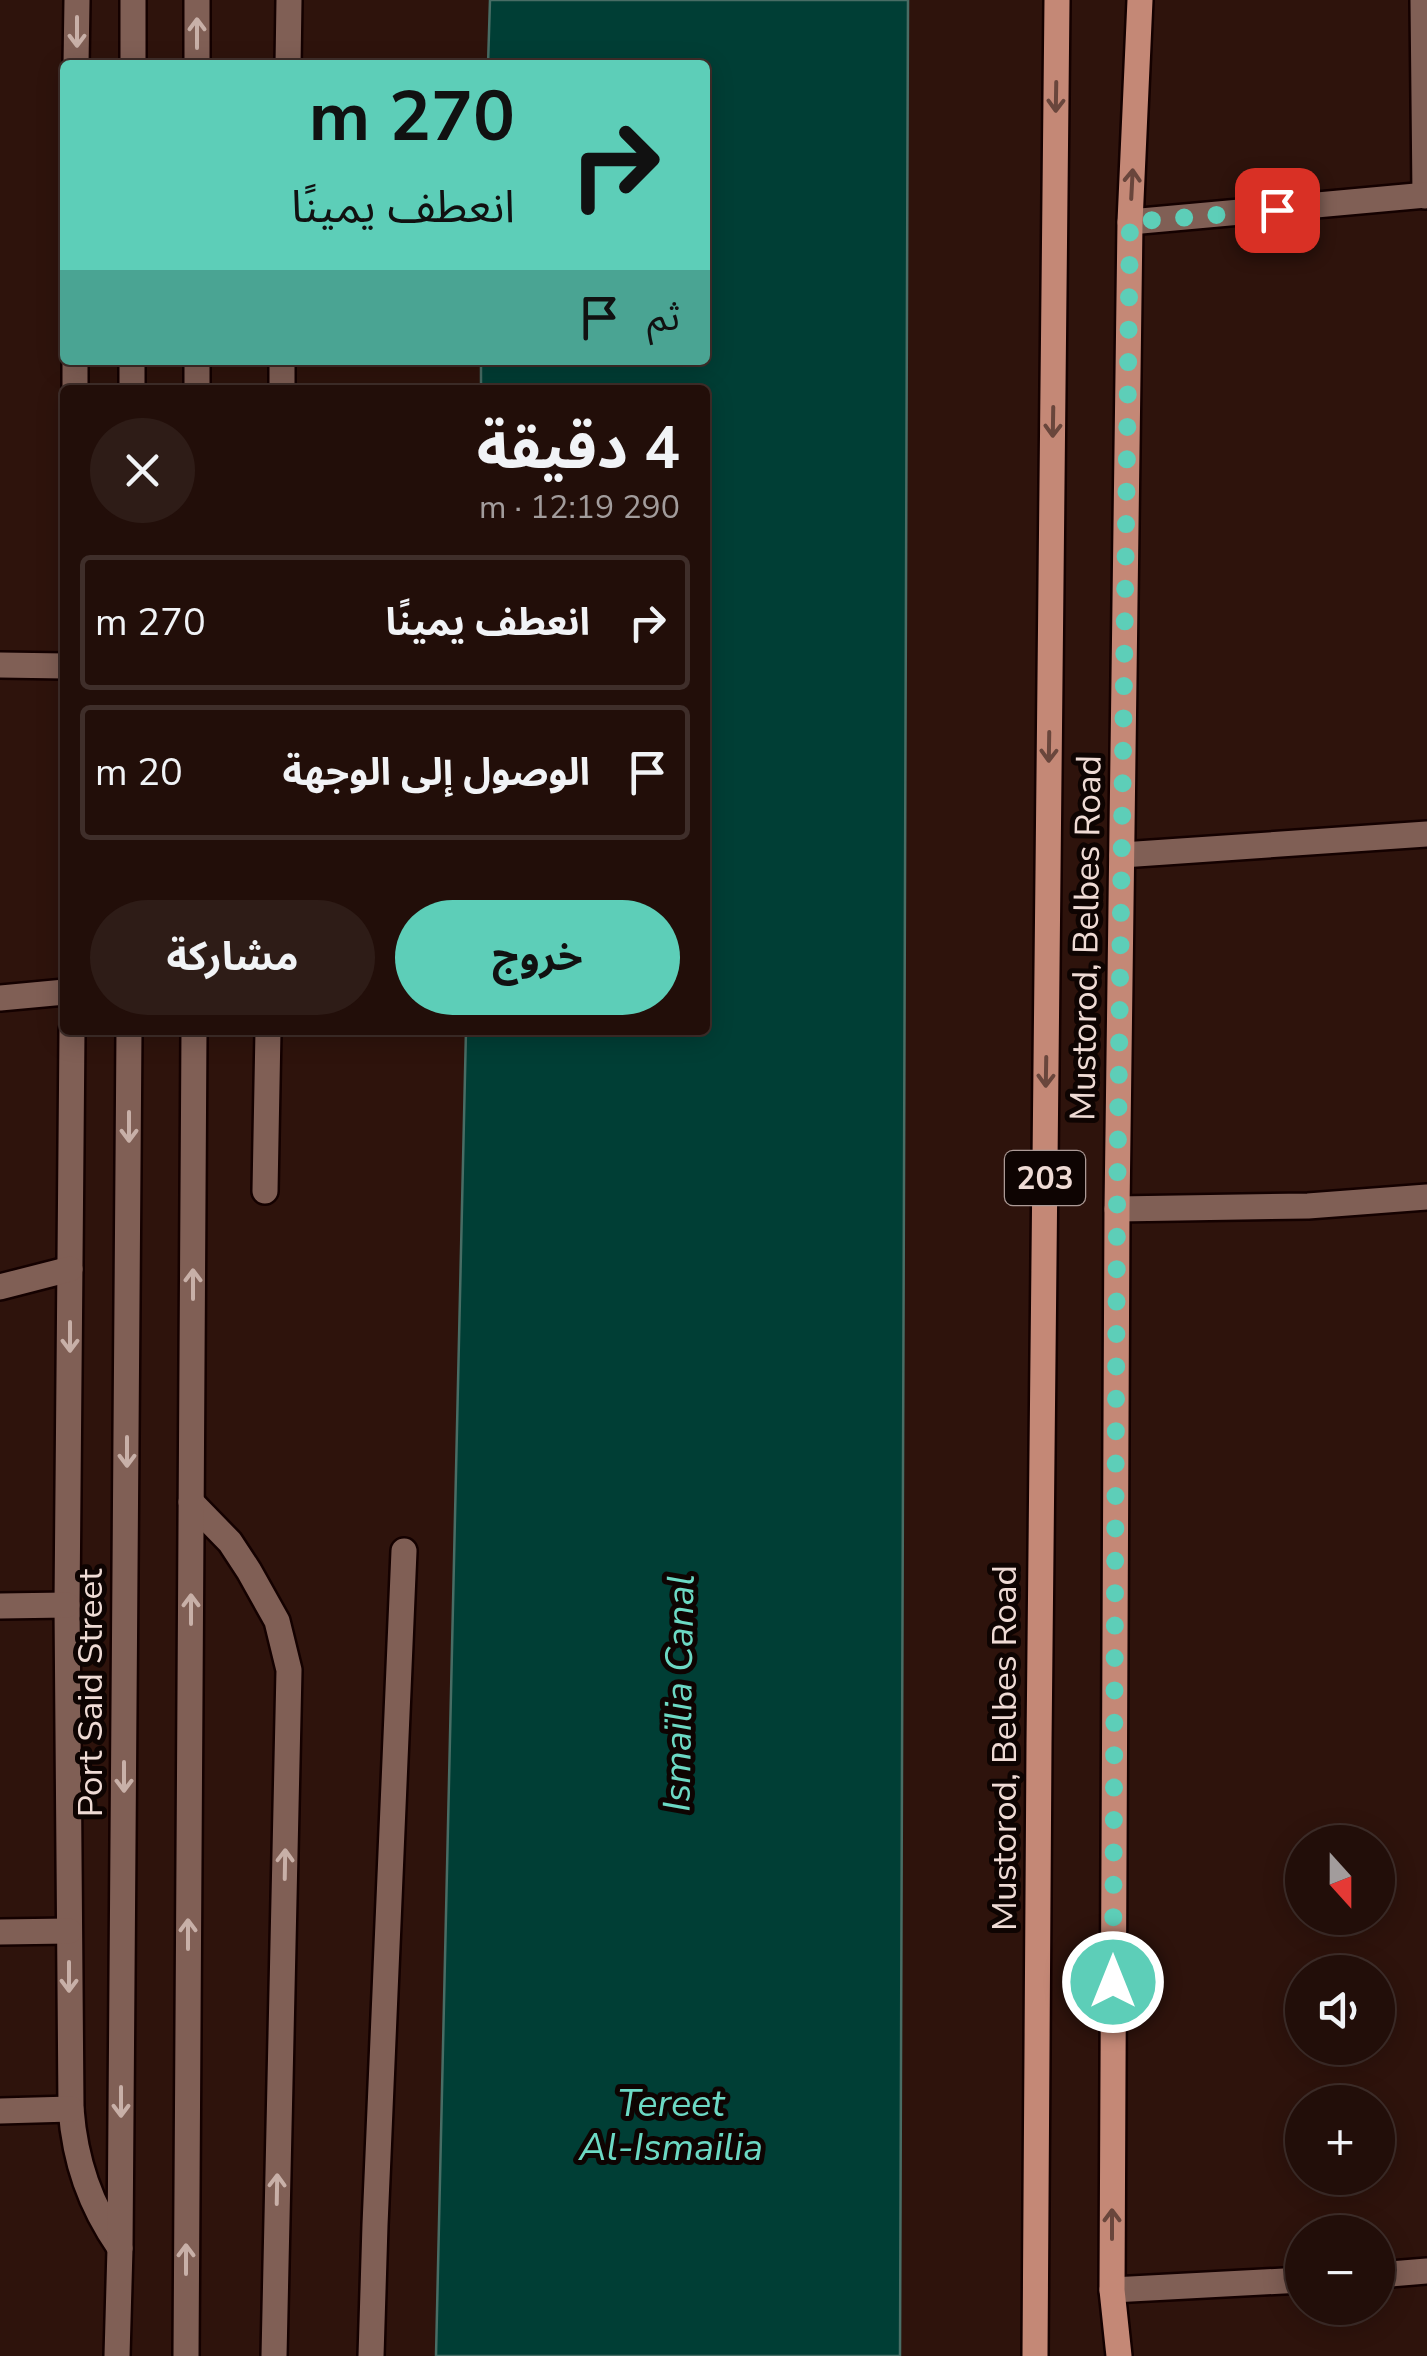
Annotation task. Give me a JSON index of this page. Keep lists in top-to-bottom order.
{
  "streets": {
    "main road": ["Mustorod, Belbes Road", "203", "Port Said Street"]
  },
  "water": ["Ismaïlia Canal", "Tereet Al-Ismailia"],
  "north": "bottom",
  "page": {
    "turn": ["270 m", "انعطف يمينًا"],
    "then": "ثم",
    "heading": ["4 دقيقة", "290 m · 12:19"],
    "list": [
      {
        "name": "انعطف يمينًا",
        "value": "270 m"
      },
      {
        "name": "الوصول إلى الوجهة",
        "value": "20 m"
      }
    ],
    "buttons": ["خروج", "مشاركة"],
    "map_buttons": ["+", "−"]
  }
}
